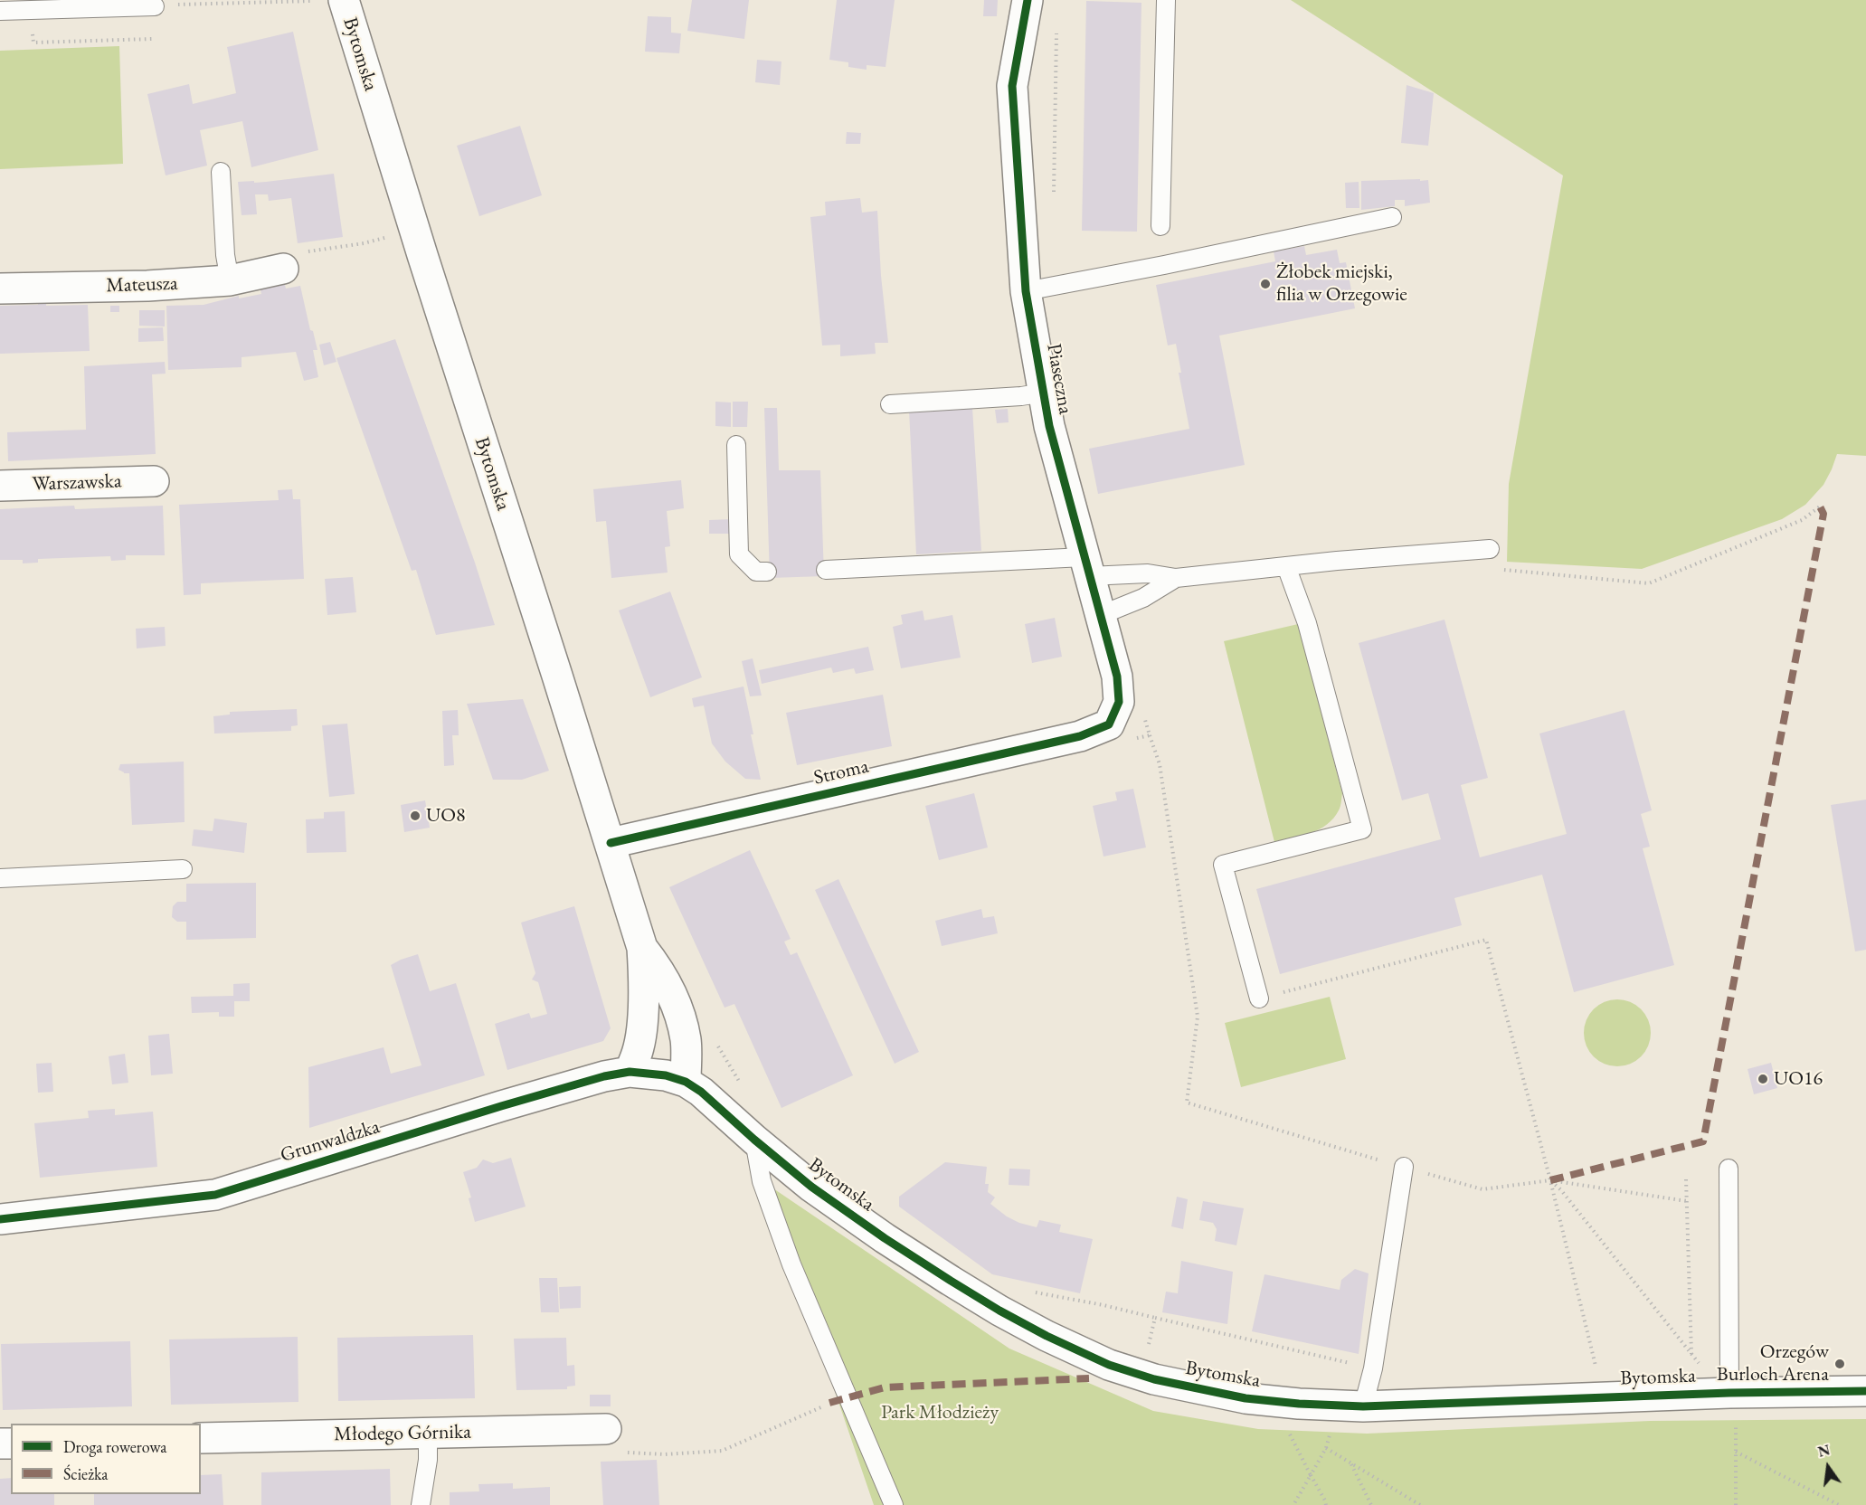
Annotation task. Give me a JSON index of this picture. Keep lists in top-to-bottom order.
{
  "streets": {
    "street": [
      "Bytomska",
      "Mateusza",
      "Piaseczna",
      "Warszawska",
      "Stroma",
      "Grunwaldzka",
      "Młodego Górnika"
    ]
  },
  "crossings": [
    ["Bytomska", "Stroma"],
    ["Bytomska", "Grunwaldzka"],
    ["Piaseczna", "Stroma"]
  ],
  "parks": ["Park Młodzieży"],
  "places": [
    "Żłobek miejski, filia w Orzegowie",
    "UO8",
    "UO16",
    "Orzegów Burloch Arena"
  ],
  "legend": ["Droga rowerowa", "Ścieżka"],
  "north": "top"
}
